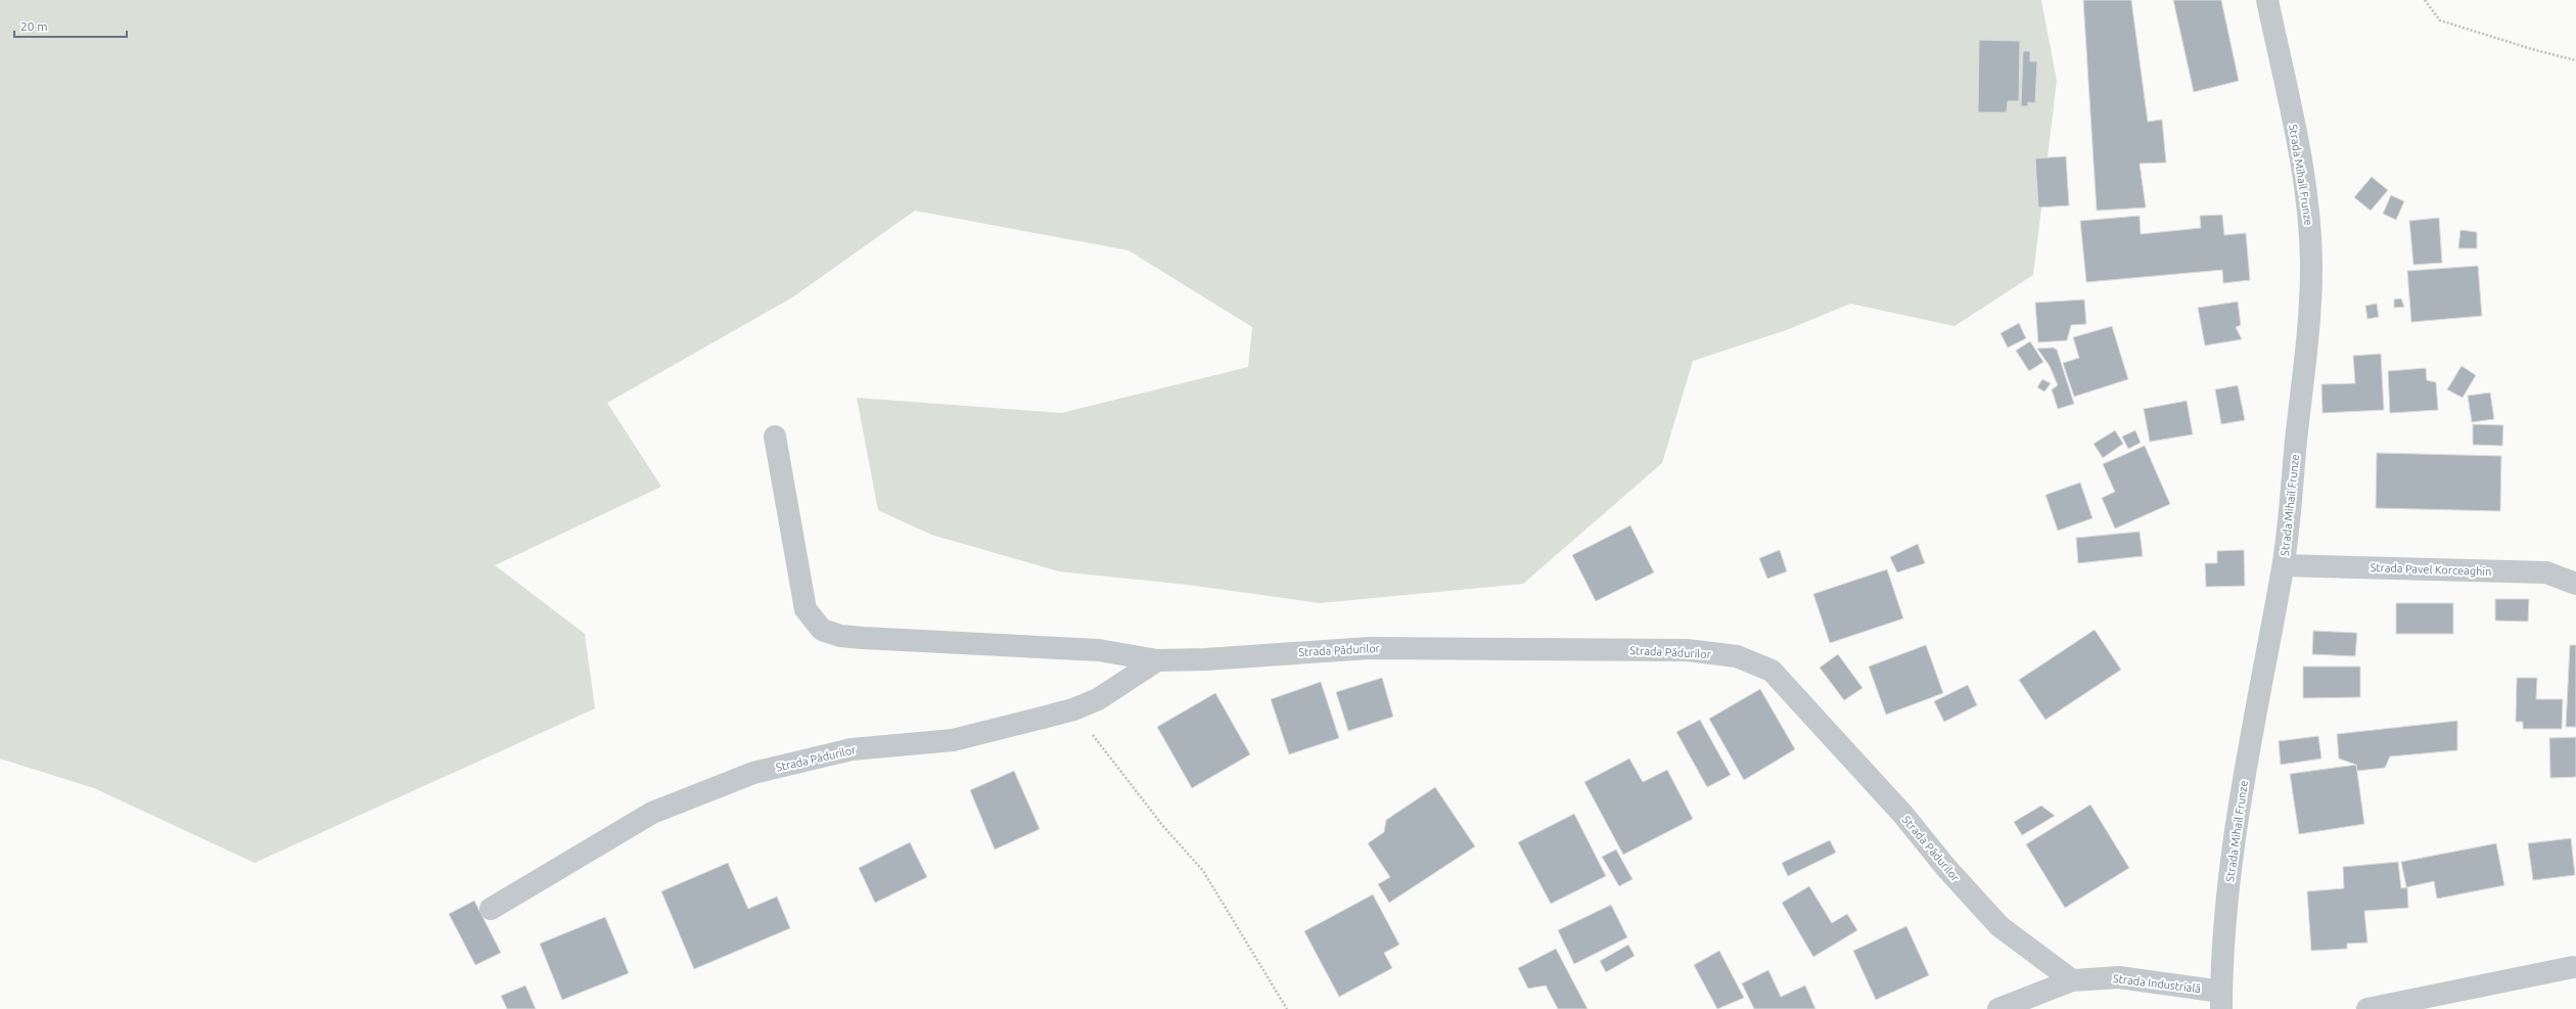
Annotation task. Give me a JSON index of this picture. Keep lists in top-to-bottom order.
{
  "streets": {
    "street": [
      "Strada Mihail Frunze",
      "Strada Pavel Korceaghin",
      "Strada Pădurilor",
      "Strada Industrială"
    ]
  },
  "crossings": [
    ["Strada Mihail Frunze", "Strada Pavel Korceaghin"],
    ["Strada Mihail Frunze", "Strada Industrială"],
    ["Strada Pădurilor", "Strada Industrială"]
  ],
  "scale_bar": "20 m"
}
